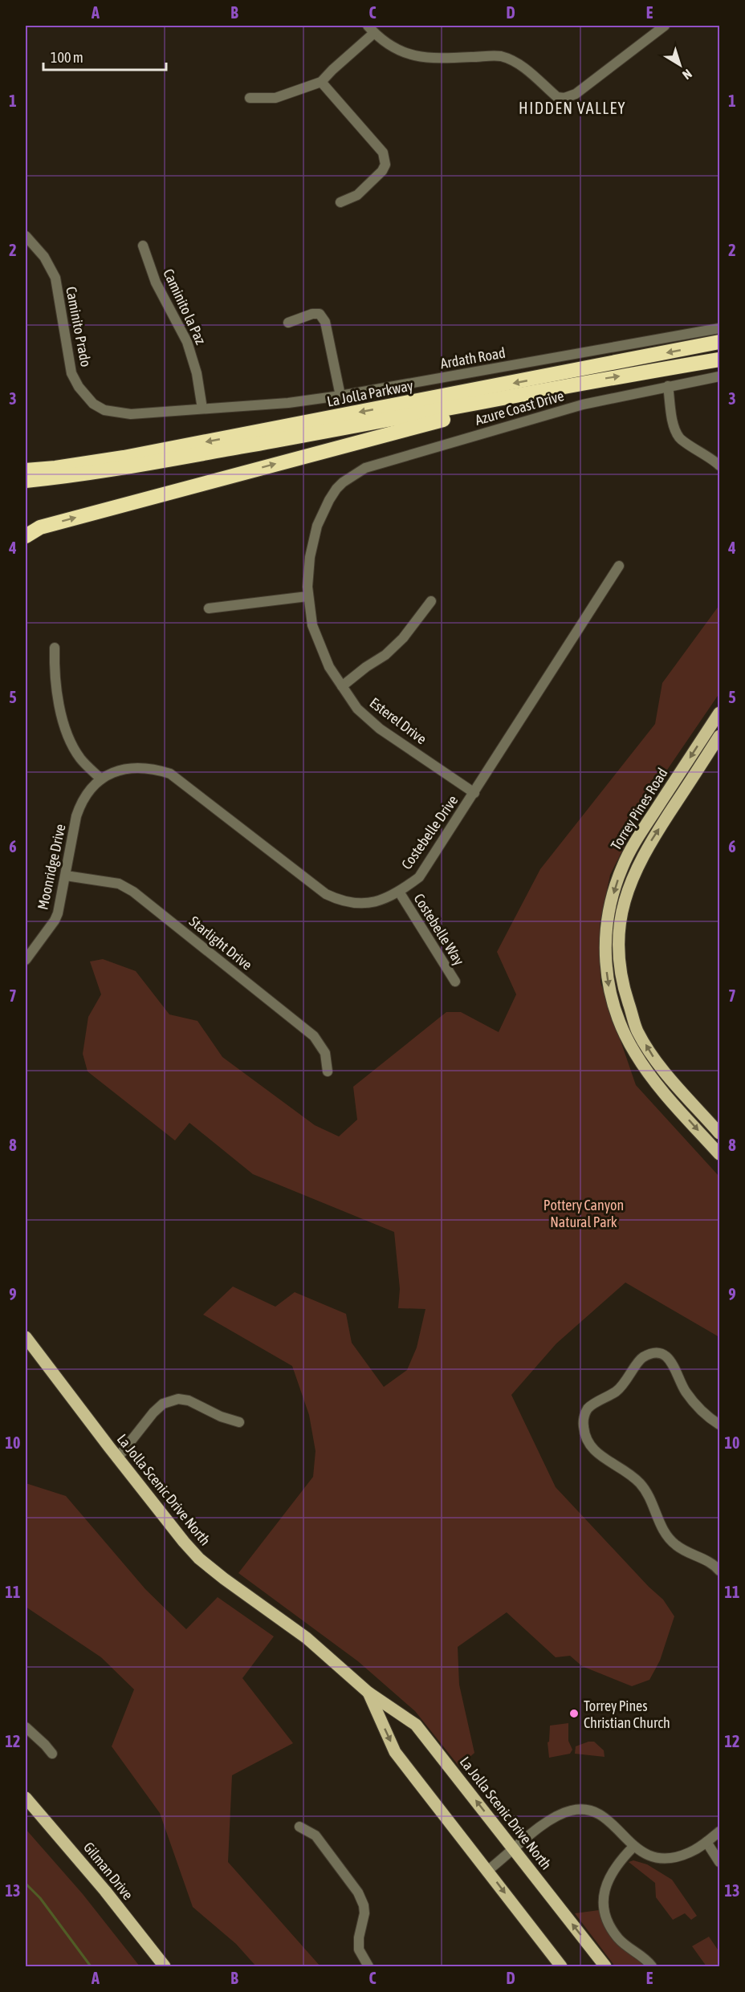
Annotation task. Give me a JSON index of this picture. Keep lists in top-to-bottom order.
{
  "streets": {
    "highway": ["La Jolla Parkway"],
    "main road": ["Torrey Pines Road", "La Jolla Scenic Drive North", "Gilman Drive"],
    "street": [
      "Caminito la Paz",
      "Caminito Prado",
      "Ardath Road",
      "Azure Coast Drive",
      "Esterel Drive",
      "Costebelle Drive",
      "Moonridge Drive",
      "Costebelle Way",
      "Starlight Drive"
    ]
  },
  "crossings": [
    ["Caminito la Paz", "Caminito Prado"],
    ["Caminito Prado", "Ardath Road"],
    ["Azure Coast Drive", "Esterel Drive"],
    ["Esterel Drive", "Costebelle Drive"],
    ["Costebelle Drive", "Moonridge Drive"],
    ["Costebelle Drive", "Costebelle Way"],
    ["Moonridge Drive", "Starlight Drive"]
  ],
  "districts": ["HIDDEN VALLEY"],
  "parks": ["Pottery Canyon Natural Park"],
  "places": ["Torrey Pines Christian Church"],
  "scale_bar": "100 m",
  "north": "bottom right",
  "grid": {
    "columns": [
      "A",
      "B",
      "C",
      "D",
      "E"
    ],
    "rows": [
      "1",
      "2",
      "3",
      "4",
      "5",
      "6",
      "7",
      "8",
      "9",
      "10",
      "11",
      "12",
      "13"
    ]
  }
}
